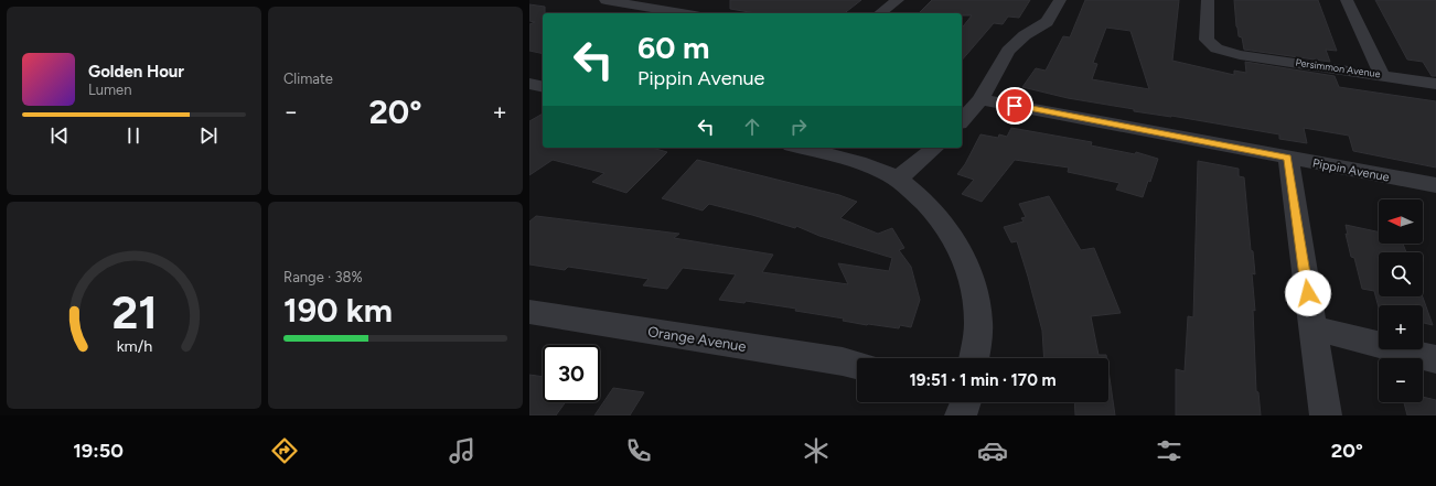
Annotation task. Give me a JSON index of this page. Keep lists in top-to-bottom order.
{
  "streets": {
    "street": ["Persimmon Avenue", "Pippin Avenue", "Orange Avenue"]
  },
  "north": "left",
  "page": {
    "tile": [
      "Climate",
      ["Range · 38%", "190 km"]
    ],
    "turn": ["60 m", "Pippin Avenue"],
    "song": ["Golden Hour", "Lumen"],
    "heat": ["−", "20°", "+"],
    "map_buttons": ["+", "−"],
    "limit": "30",
    "trip": "19:51 · 1 min · 170 m",
    "tabs": ["19:50", "20°"],
    "gauge": ["21", "km/h"]
  }
}
